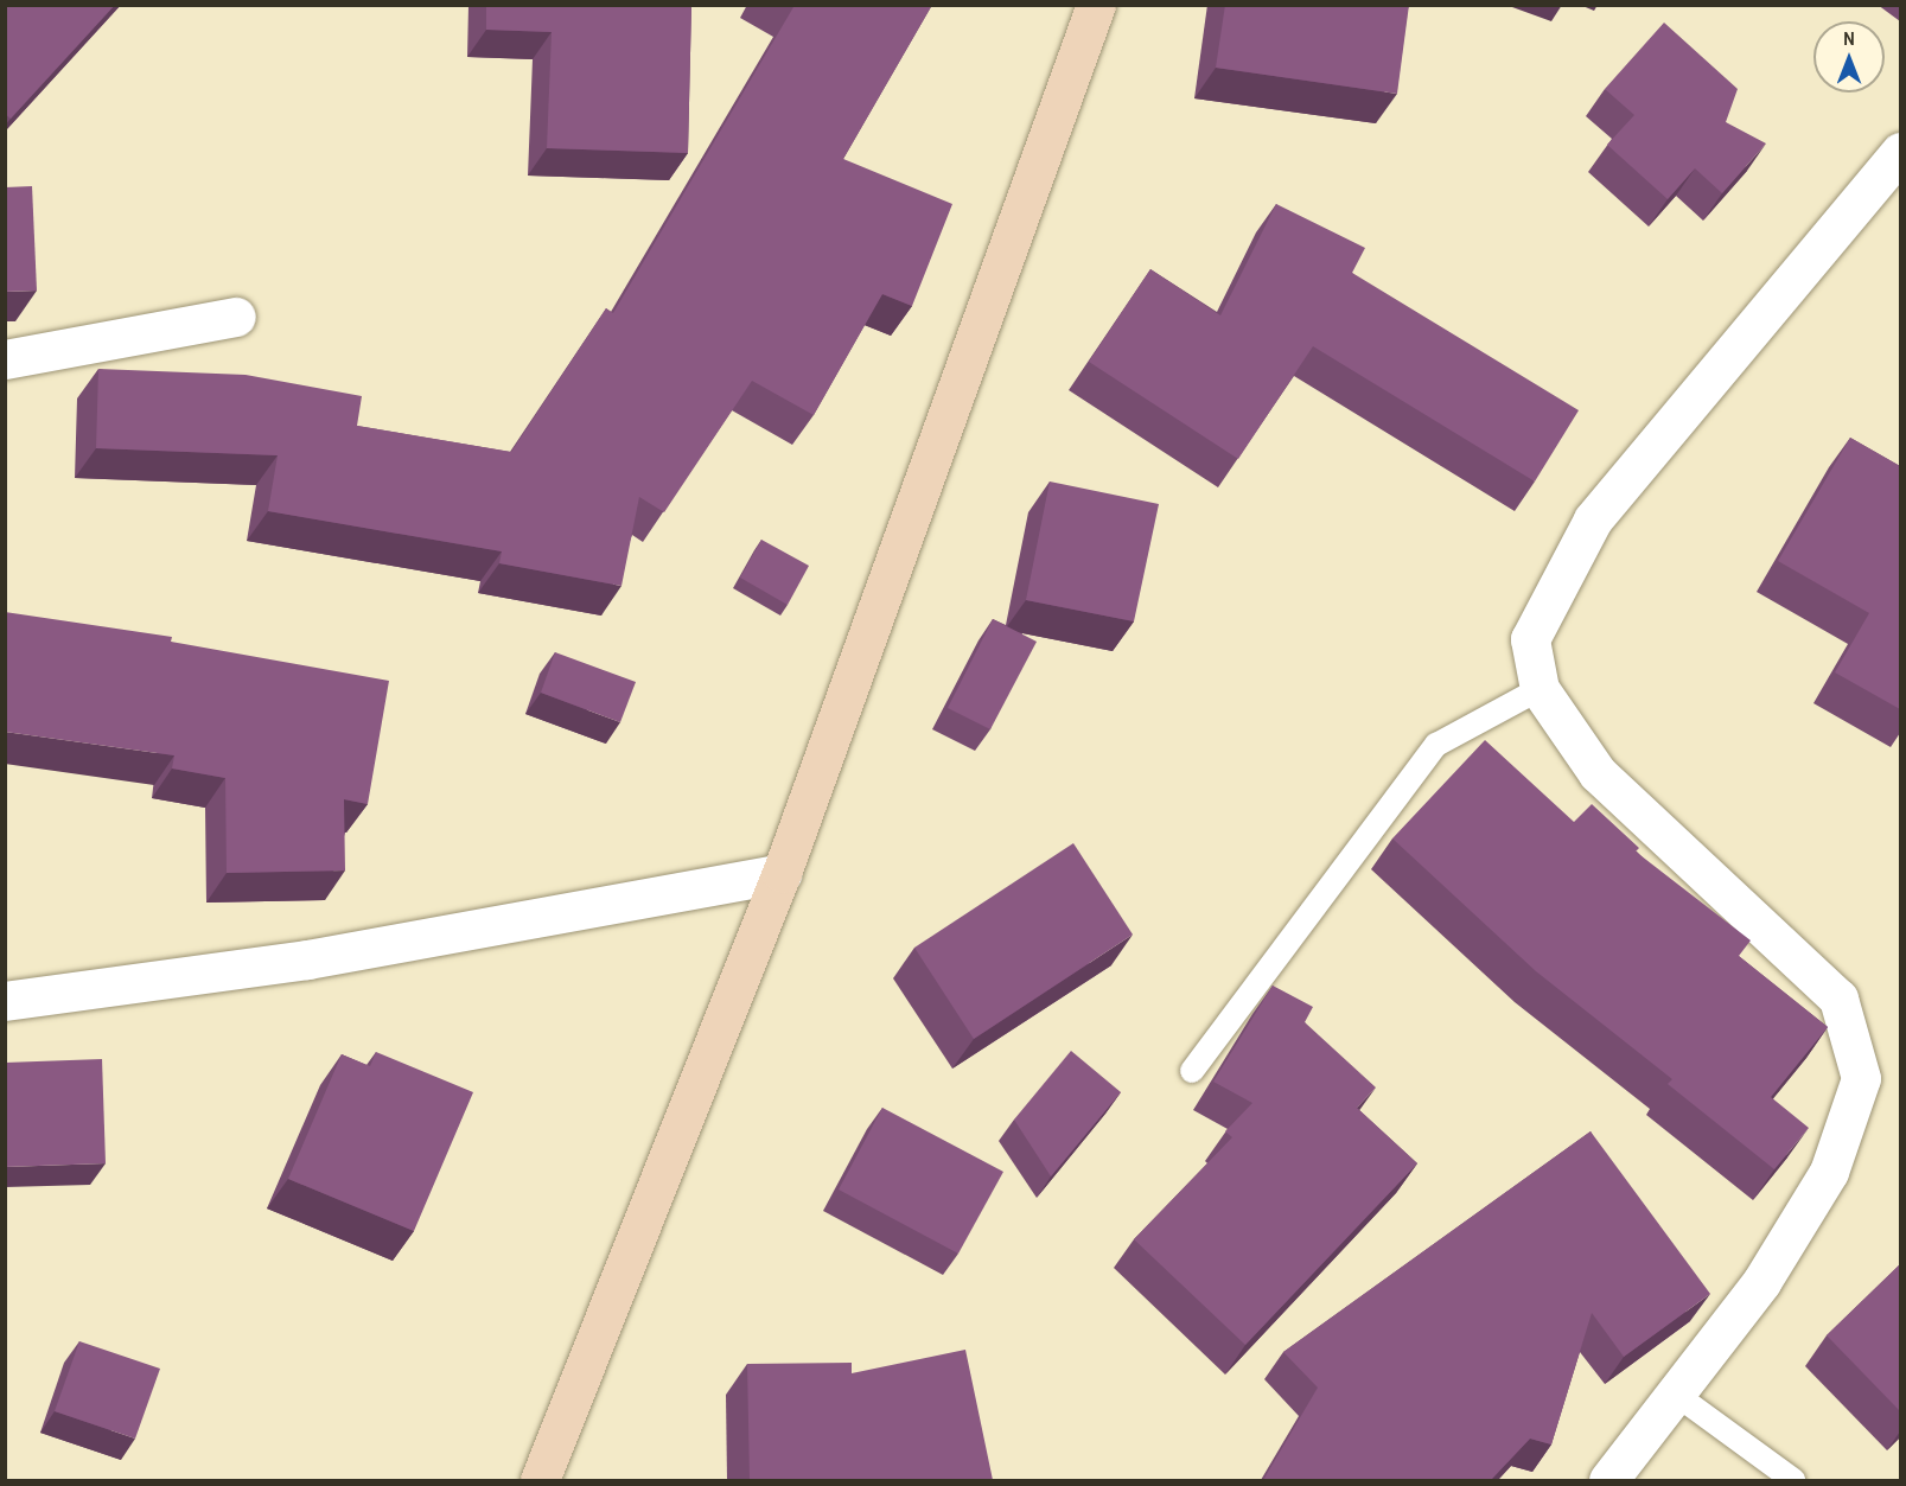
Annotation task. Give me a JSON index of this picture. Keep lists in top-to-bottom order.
{
  "north": "top"
}
